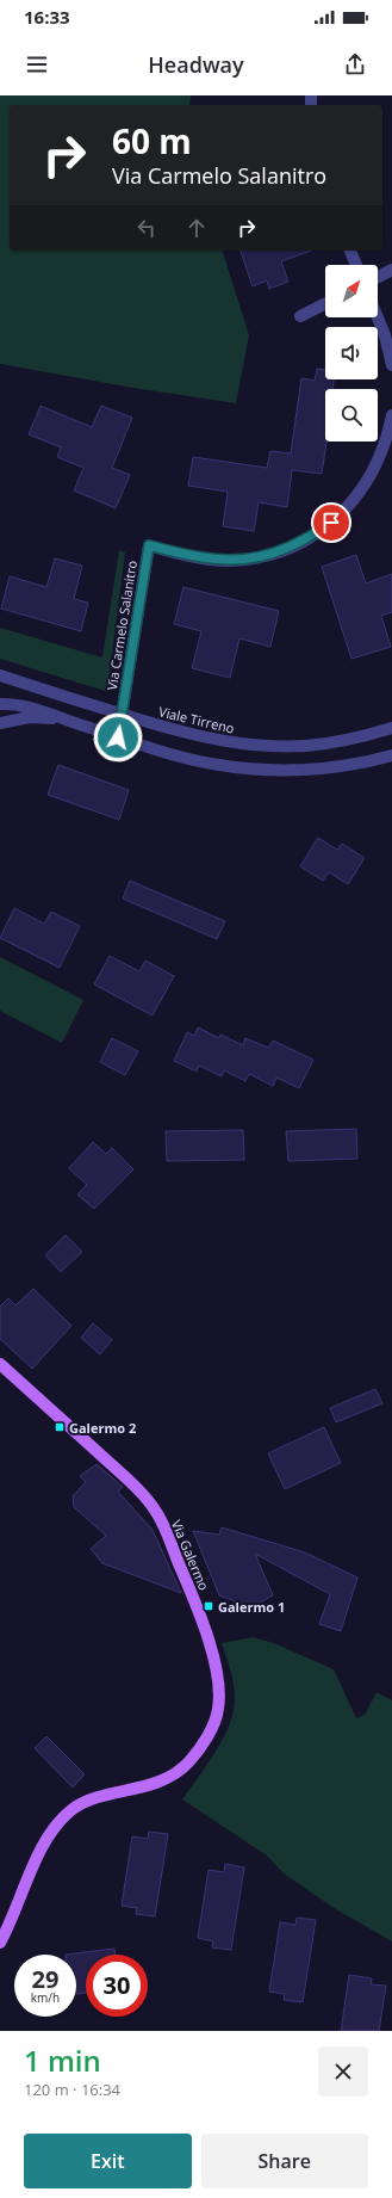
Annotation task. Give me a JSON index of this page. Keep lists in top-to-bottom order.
{
  "streets": {
    "main road": ["Via Galermo"],
    "street": ["Via Carmelo Salanitro", "Viale Tirreno"]
  },
  "crossings": [
    ["Via Carmelo Salanitro", "Viale Tirreno"]
  ],
  "places": {
    "transit": ["Galermo 2", "Galermo 1"]
  },
  "north": "top right",
  "page": {
    "status": "16:33",
    "header": "Headway",
    "turn": ["60 m", "Via Carmelo Salanitro"],
    "speed": "29 km/h",
    "limit": "30",
    "heading": ["1 min", "120 m · 16:34"],
    "buttons": ["Exit", "Share"]
  }
}
